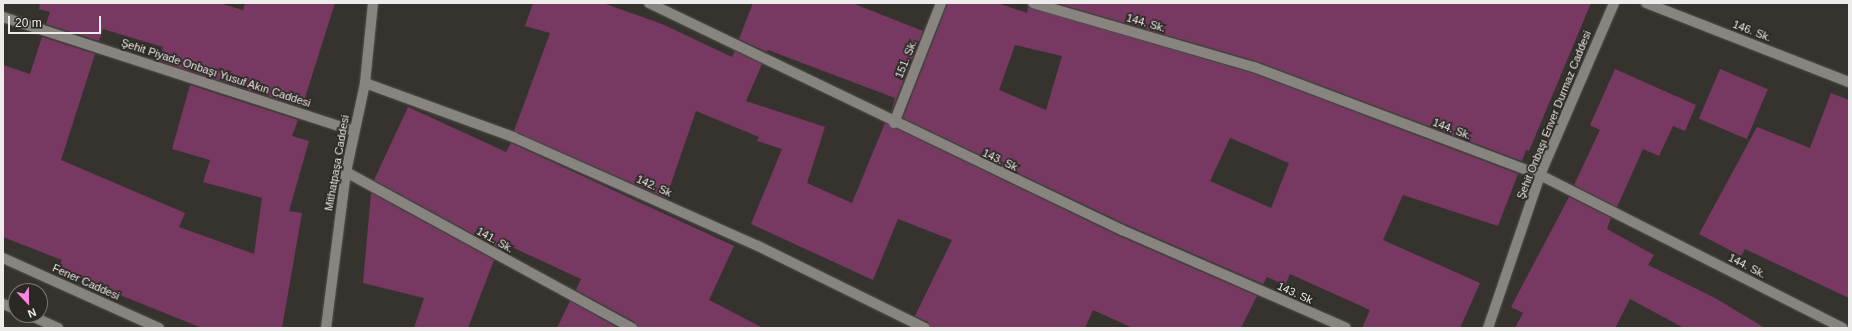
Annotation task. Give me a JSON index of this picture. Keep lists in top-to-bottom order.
{
  "streets": {
    "street": [
      "144. Sk.",
      "146. Sk.",
      "151. Sk.",
      "Şehit Piyade Onbaşı Yusuf Akın Caddesi",
      "Şehit Onbaşı Enver Durmaz Caddesi",
      "143. Sk",
      "Mithatpaşa Caddesi",
      "142. Sk",
      "141. Sk.",
      "Fener Caddesi"
    ]
  },
  "crossings": [
    ["144. Sk.", "Şehit Onbaşı Enver Durmaz Caddesi"],
    ["151. Sk.", "143. Sk"],
    ["Şehit Piyade Onbaşı Yusuf Akın Caddesi", "Mithatpaşa Caddesi"],
    ["Mithatpaşa Caddesi", "142. Sk"],
    ["Mithatpaşa Caddesi", "141. Sk."]
  ],
  "scale_bar": "20 m",
  "north": "bottom"
}
